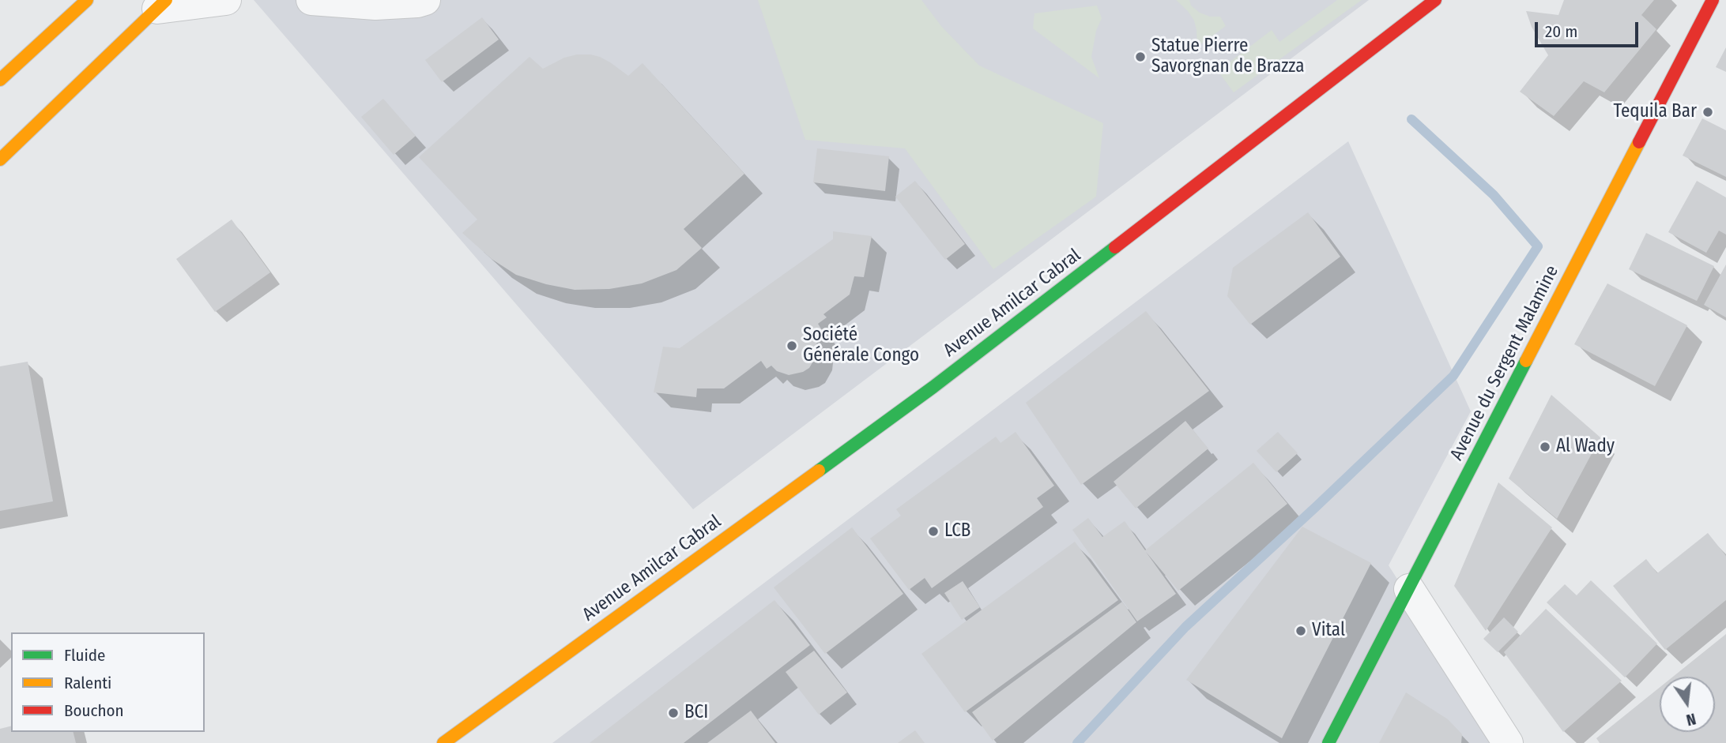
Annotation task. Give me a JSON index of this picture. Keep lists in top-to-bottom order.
{
  "streets": {
    "main road": ["Avenue Amilcar Cabral", "Avenue du Sergent Malamine"]
  },
  "places": [
    "Statue Pierre Savorgnan de Brazza",
    "Tequila Bar",
    "Société Générale Congo",
    "Al Wady",
    "LCB",
    "Vital",
    "BCI"
  ],
  "legend": ["Fluide", "Ralenti", "Bouchon"],
  "scale_bar": "20 m",
  "north": "bottom"
}
